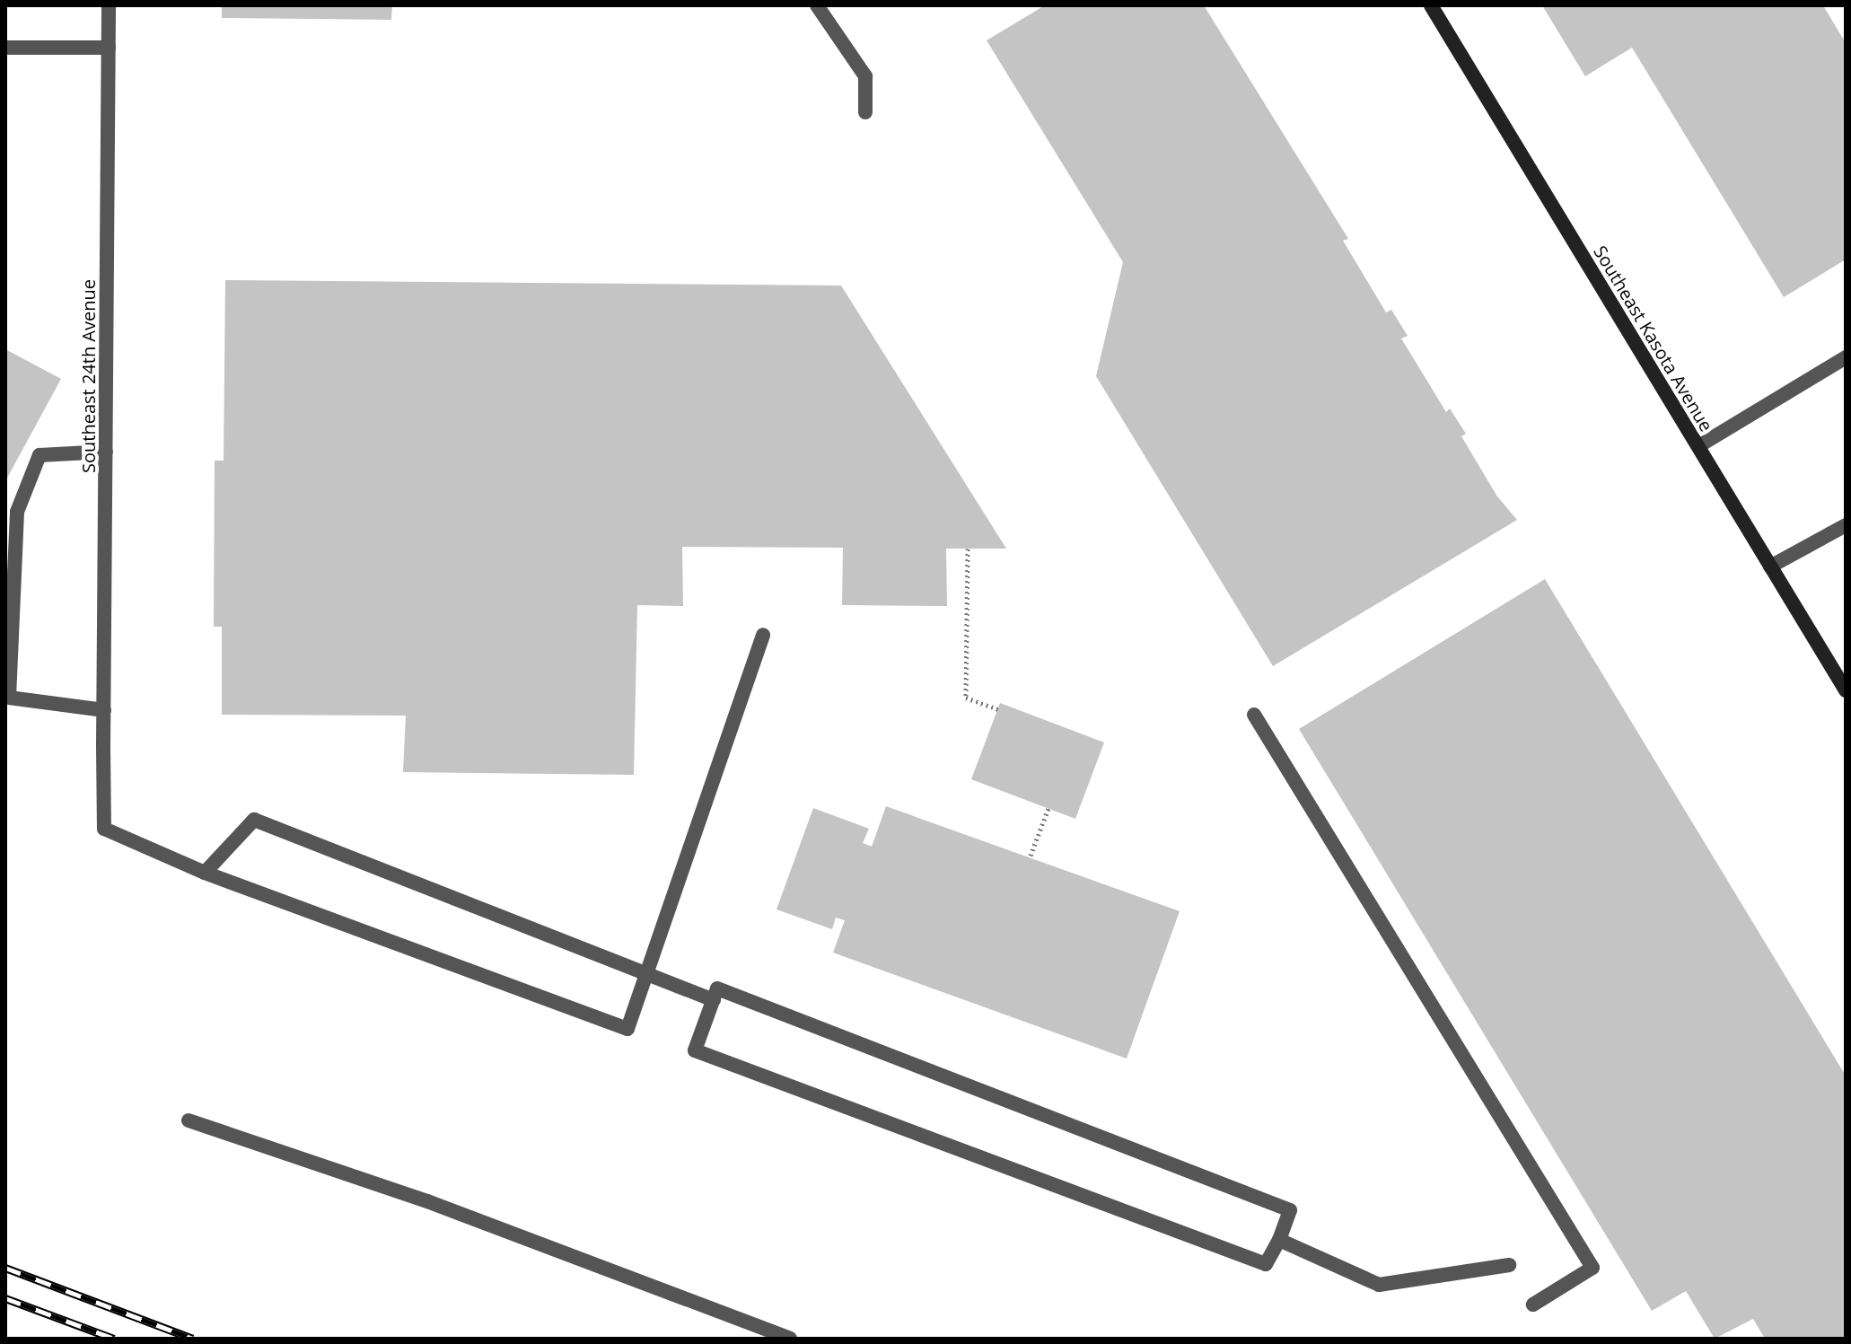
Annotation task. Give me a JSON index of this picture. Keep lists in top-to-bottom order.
{
  "streets": {
    "street": ["Southeast Kasota Avenue", "Southeast 24th Avenue"]
  }
}
